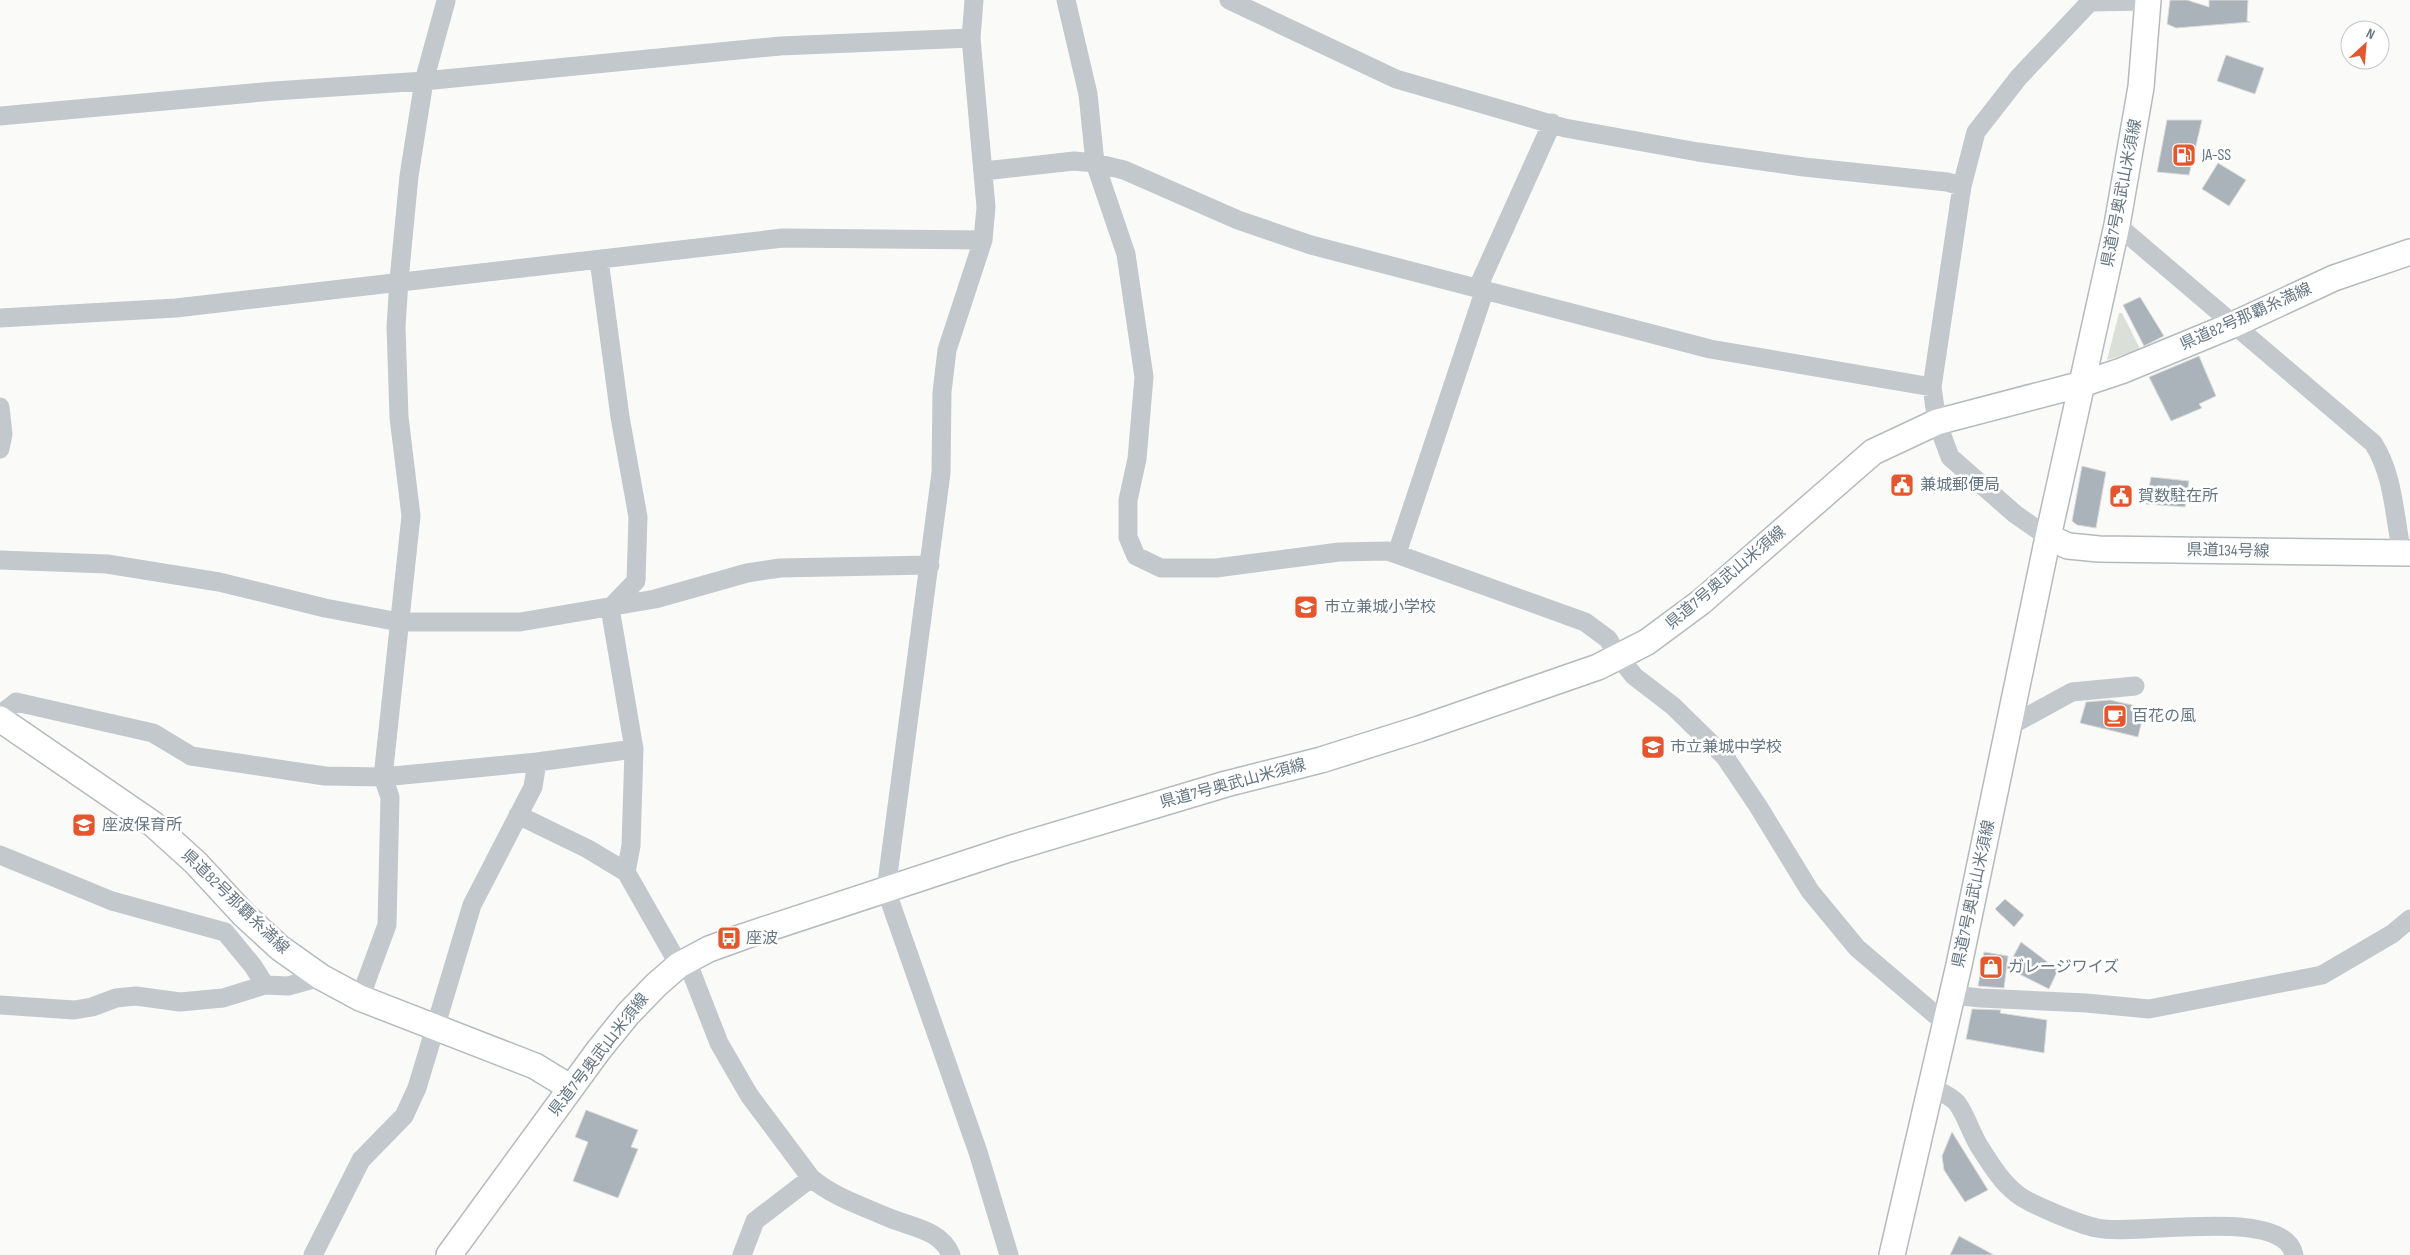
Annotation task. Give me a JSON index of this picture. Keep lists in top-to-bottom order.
{
  "streets": {
    "main road": ["県道7号奥武山米須線", "県道82号那覇糸満線", "県道134号線"]
  },
  "crossings": [
    ["県道7号奥武山米須線", "県道82号那覇糸満線"],
    ["県道7号奥武山米須線", "県道134号線"]
  ],
  "places": {
    "fuel station": ["JA-SS"],
    "public building": ["兼城郵便局", "賀数駐在所"],
    "school or university": ["市立兼城小学校", "市立兼城中学校", "座波保育所"],
    "cafe": ["百花の風"],
    "bus stop": ["座波"],
    "shop": ["ガレージワイズ"]
  },
  "north": "top right"
}
